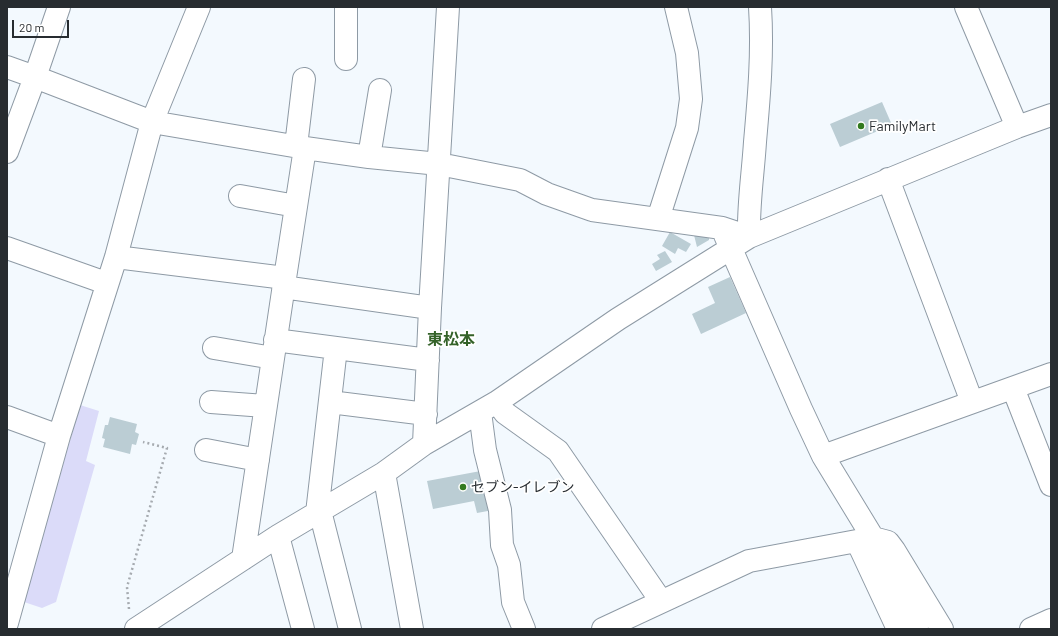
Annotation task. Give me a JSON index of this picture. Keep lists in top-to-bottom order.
{
  "districts": ["東松本"],
  "places": ["FamilyMart", "セブン-イレブン"],
  "scale_bar": "20 m"
}
